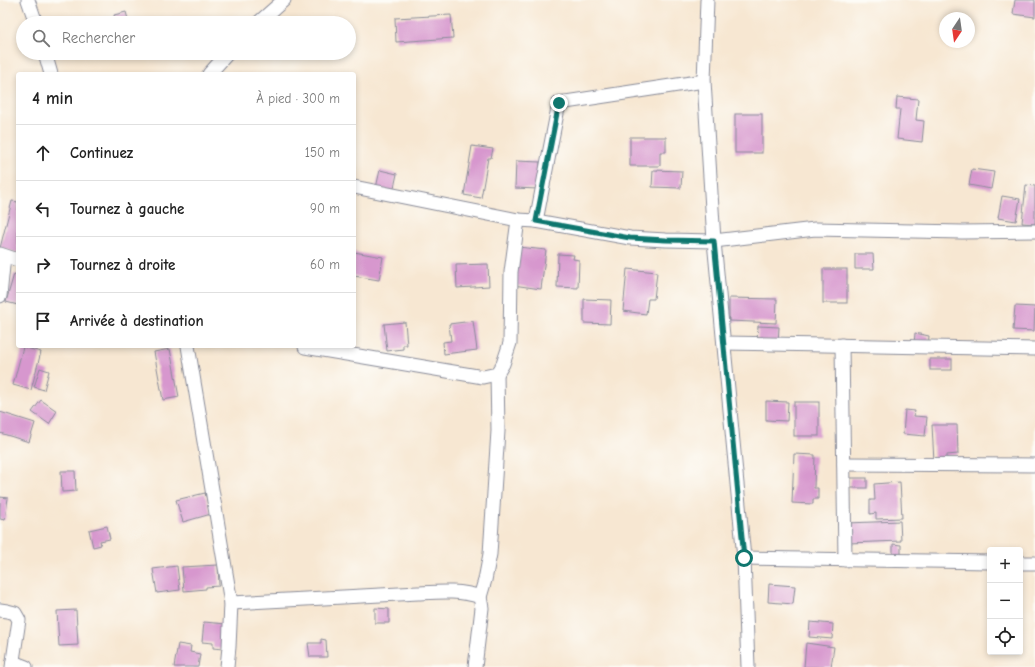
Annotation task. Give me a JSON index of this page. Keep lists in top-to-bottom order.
{
  "north": "bottom",
  "page": {
    "search": "Rechercher",
    "heading": ["4 min", "À pied · 300 m"],
    "list": [
      ["Continuez", "150 m"],
      ["Tournez à gauche", "90 m"],
      ["Tournez à droite", "60 m"],
      "Arrivée à destination"
    ],
    "map_buttons": ["+", "−"]
  }
}
